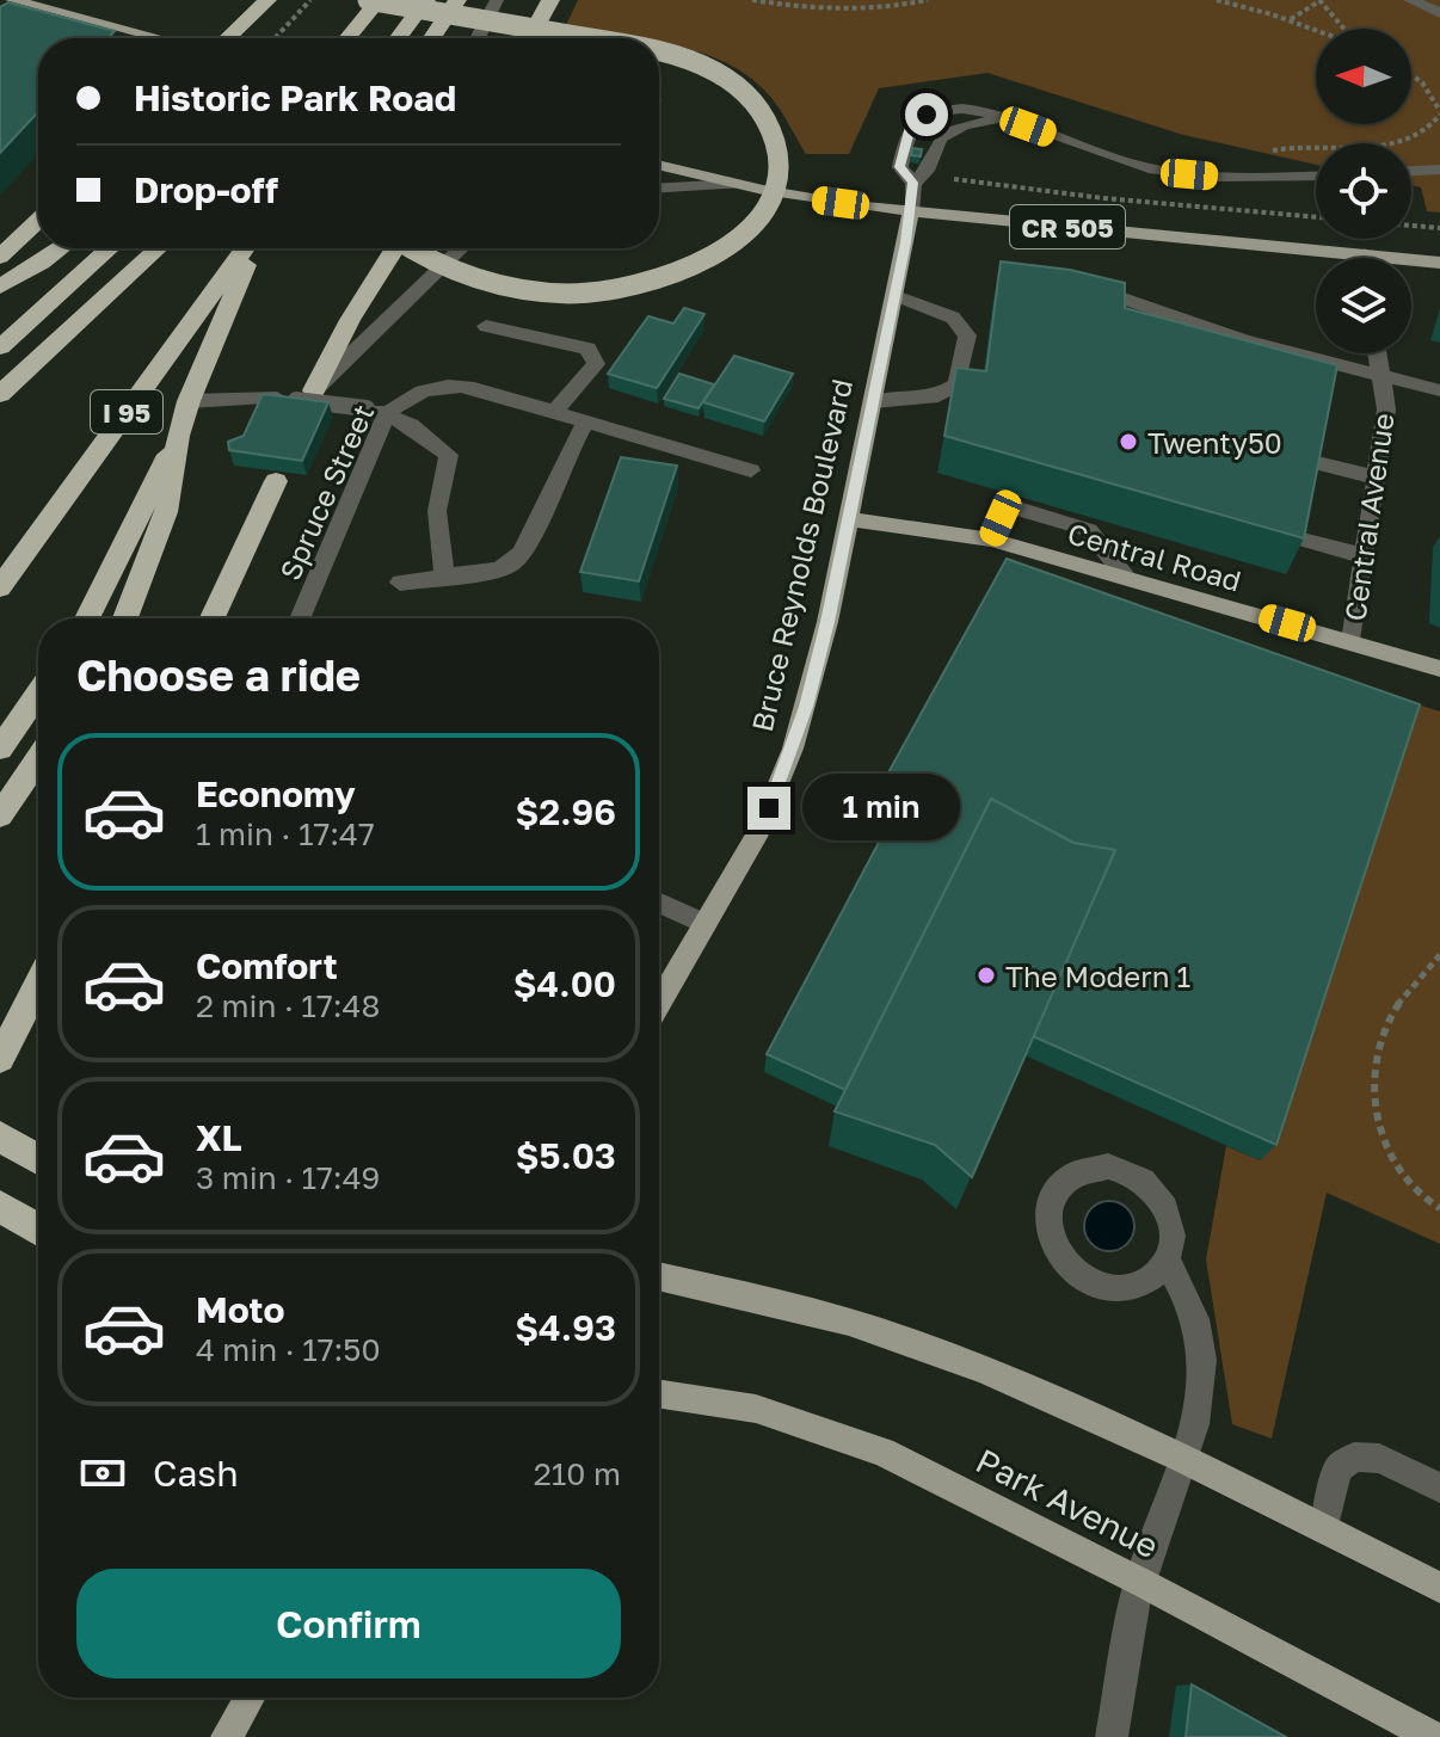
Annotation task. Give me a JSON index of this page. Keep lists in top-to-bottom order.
{
  "streets": {
    "highway": ["I 95"],
    "main road": [
      "CR 505",
      "Bruce Reynolds Boulevard",
      "Central Road",
      "Park Avenue"
    ],
    "street": ["Spruce Street", "Central Avenue"]
  },
  "crossings": [
    ["CR 505", "Bruce Reynolds Boulevard"],
    ["Central Avenue", "Central Road"],
    ["Bruce Reynolds Boulevard", "Central Road"]
  ],
  "places": ["Twenty50", "The Modern 1"],
  "north": "left",
  "page": {
    "banner": ["Historic Park Road", "Drop-off"],
    "heading": "Choose a ride",
    "list": [
      {
        "name": "Economy",
        "note": "1 min · 17:47",
        "value": "$2.96"
      },
      {
        "name": "Comfort",
        "note": "2 min · 17:48",
        "value": "$4.00"
      },
      {
        "name": "XL",
        "note": "3 min · 17:49",
        "value": "$5.03"
      },
      {
        "name": "Moto",
        "note": "4 min · 17:50",
        "value": "$4.93"
      }
    ],
    "bubble": "1 min",
    "pay": ["Cash", "210 m"],
    "buttons": "Confirm"
  }
}
